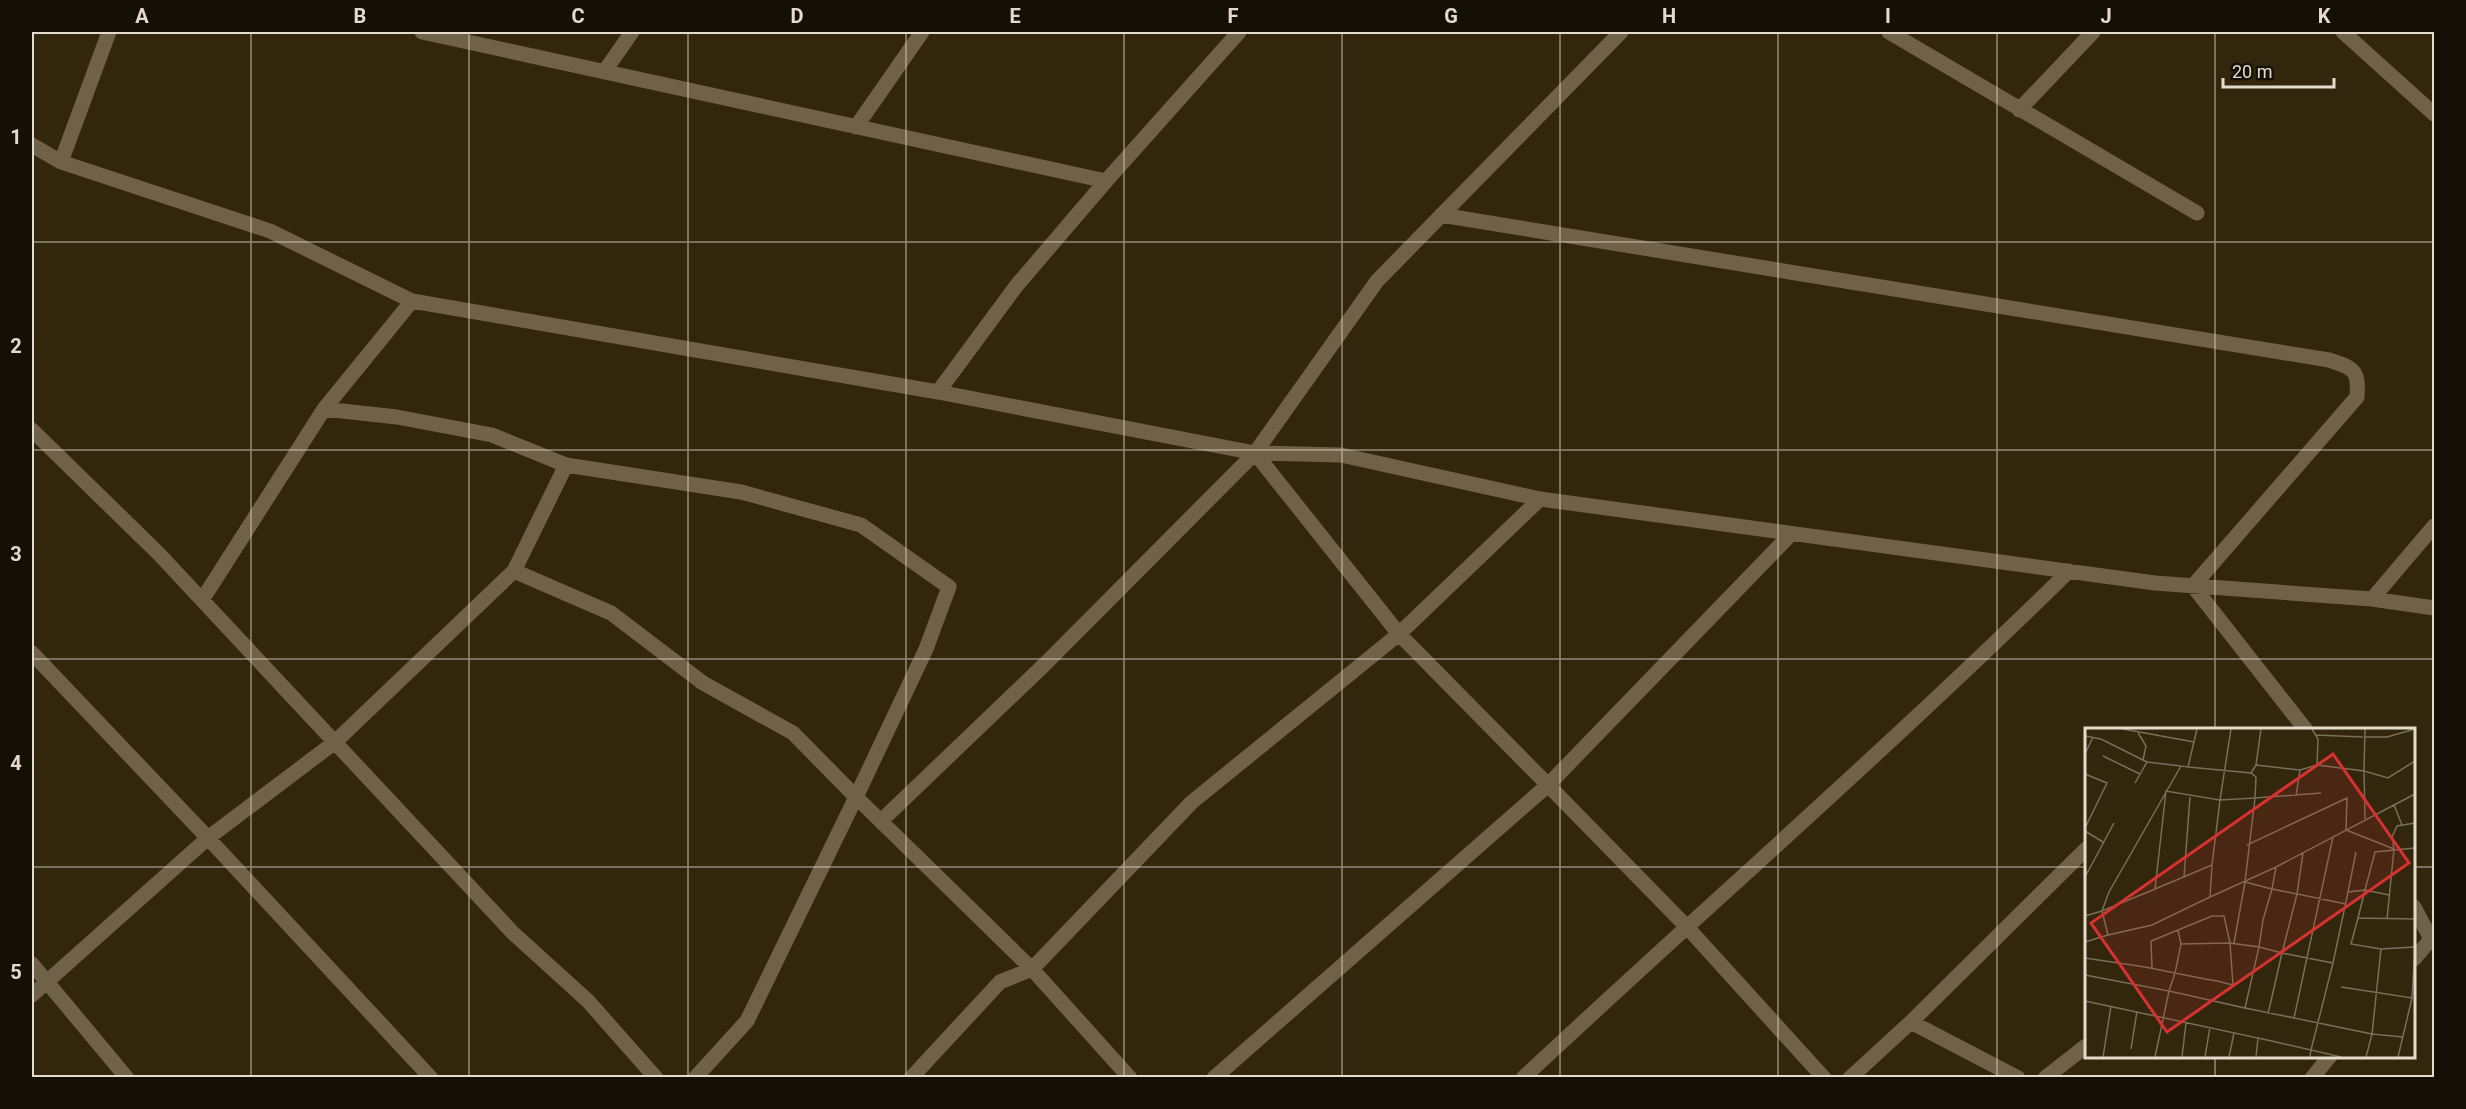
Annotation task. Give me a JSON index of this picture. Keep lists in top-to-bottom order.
{
  "scale_bar": "20 m",
  "grid": {
    "columns": [
      "A",
      "B",
      "C",
      "D",
      "E",
      "F",
      "G",
      "H",
      "I",
      "J",
      "K"
    ],
    "rows": [
      "1",
      "2",
      "3",
      "4",
      "5"
    ]
  }
}
